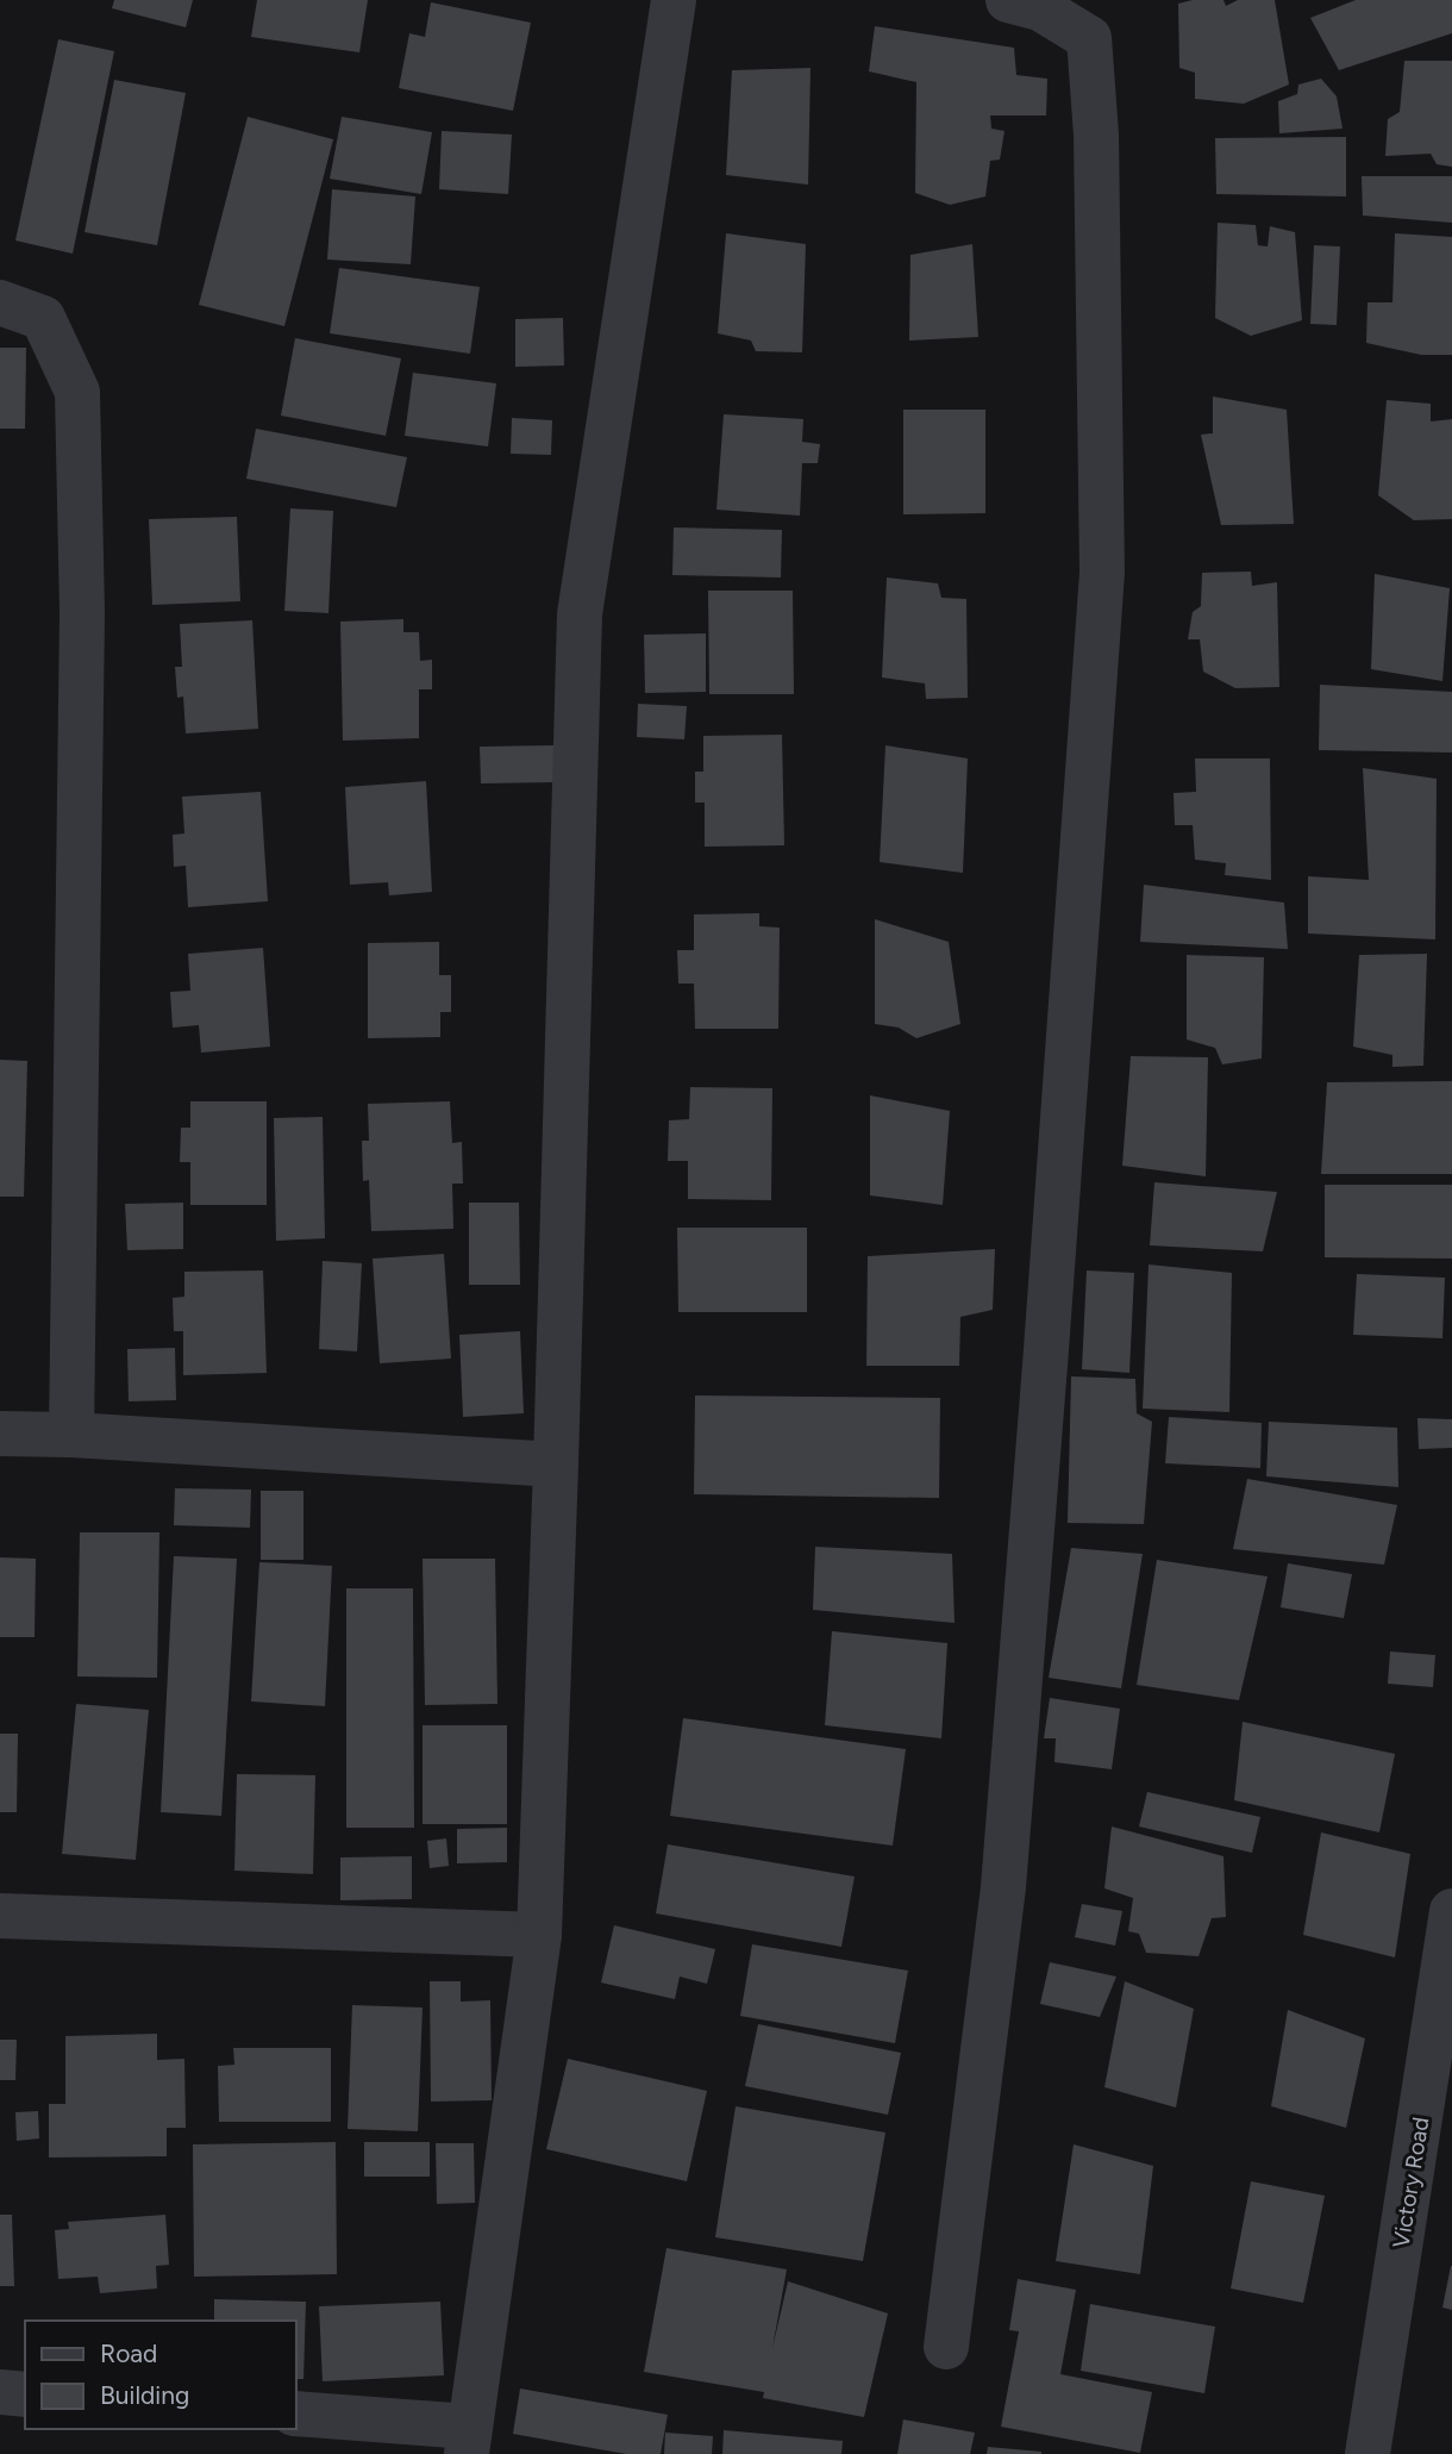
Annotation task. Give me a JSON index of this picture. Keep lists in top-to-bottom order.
{
  "streets": {
    "street": ["Victory Road"]
  },
  "legend": ["Road", "Building"]
}
